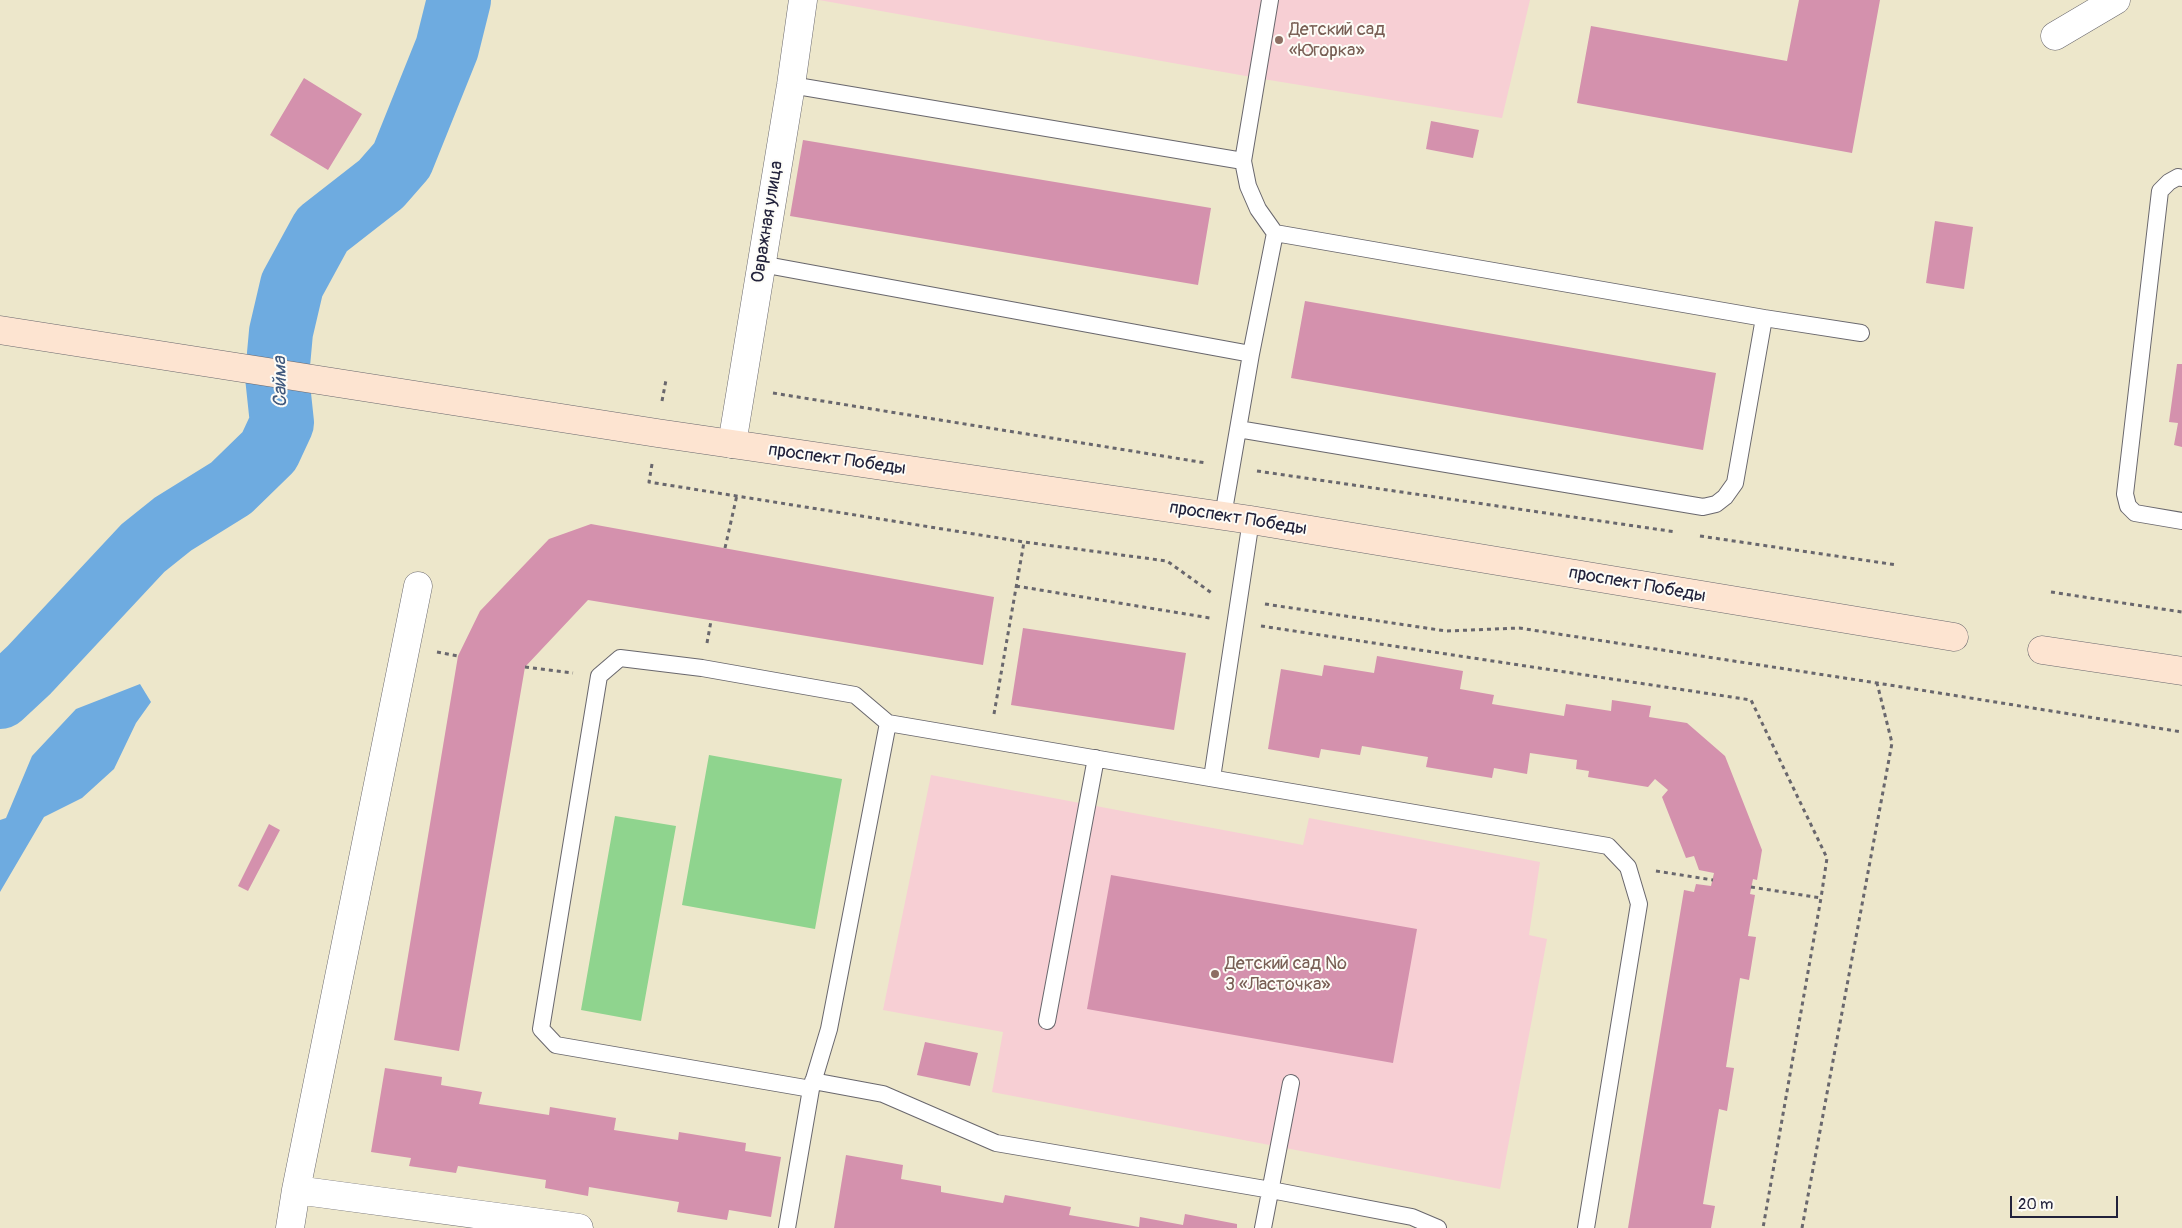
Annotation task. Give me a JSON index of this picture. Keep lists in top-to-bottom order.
{
  "streets": {
    "street": ["Овражная улица", "проспект Победы"]
  },
  "crossings": [
    ["Овражная улица", "проспект Победы"]
  ],
  "water": ["Сайма"],
  "places": ["Детский сад «Югорка»", "Детский сад № 3 «Ласточка»"],
  "scale_bar": "20 m"
}
